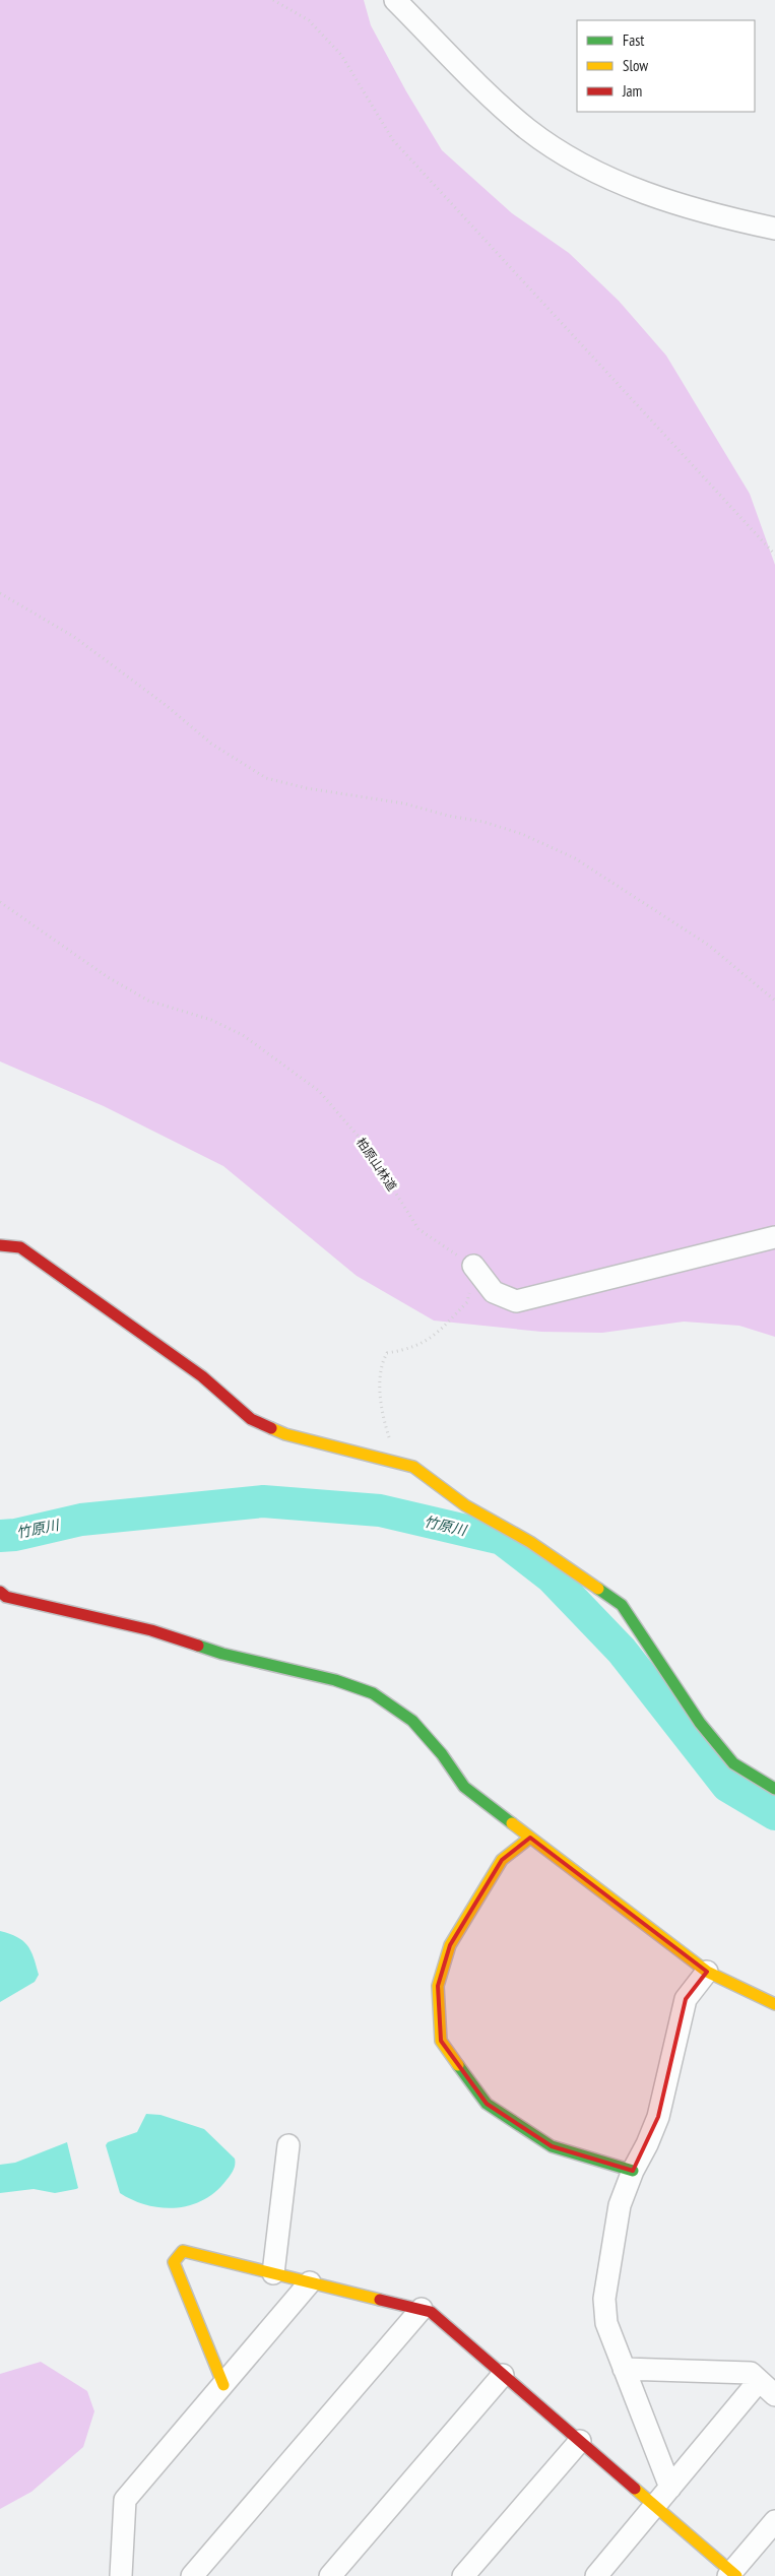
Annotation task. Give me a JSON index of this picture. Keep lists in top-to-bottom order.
{
  "streets": {
    "path": ["柏原山林道"]
  },
  "water": ["竹原川"],
  "legend": ["Fast", "Slow", "Jam"]
}
